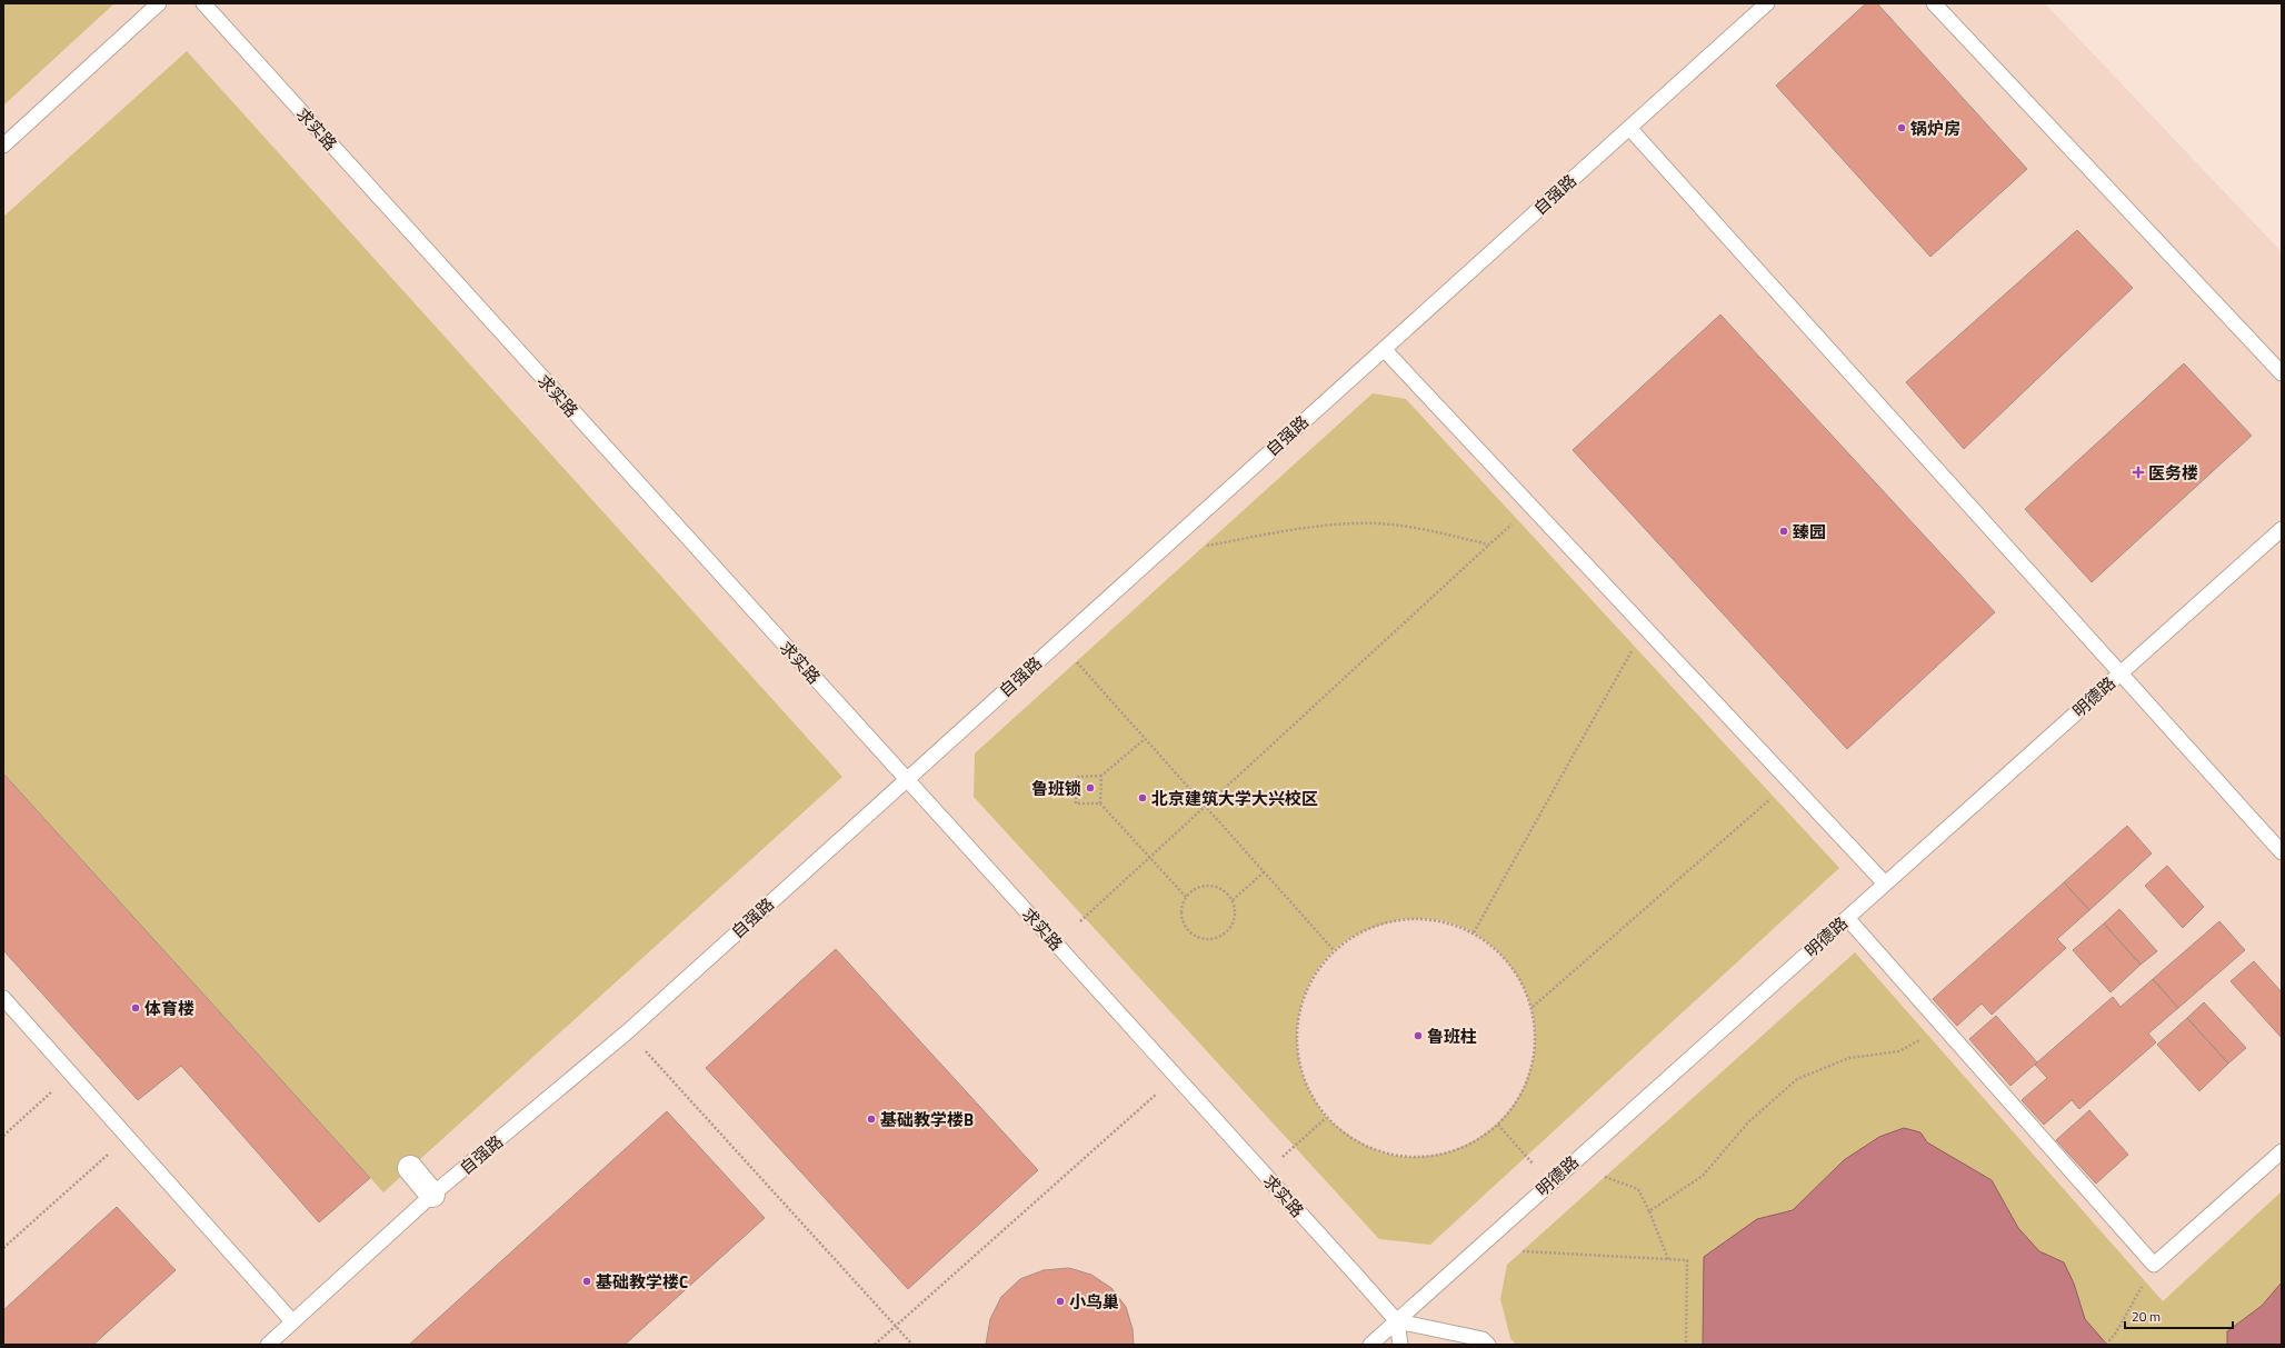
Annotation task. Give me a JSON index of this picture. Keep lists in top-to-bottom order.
{
  "streets": {
    "lane": ["求实路", "自强路", "明德路"]
  },
  "crossings": [
    ["求实路", "自强路"],
    ["求实路", "明德路"]
  ],
  "places": {
    "other": [
      "锅炉房",
      "臻园",
      "鲁班锁",
      "北京建筑大学大兴校区",
      "体育楼",
      "鲁班柱",
      "基础教学楼B",
      "基础教学楼C",
      "小鸟巢"
    ],
    "health": ["医务楼"]
  },
  "scale_bar": "20 m"
}
